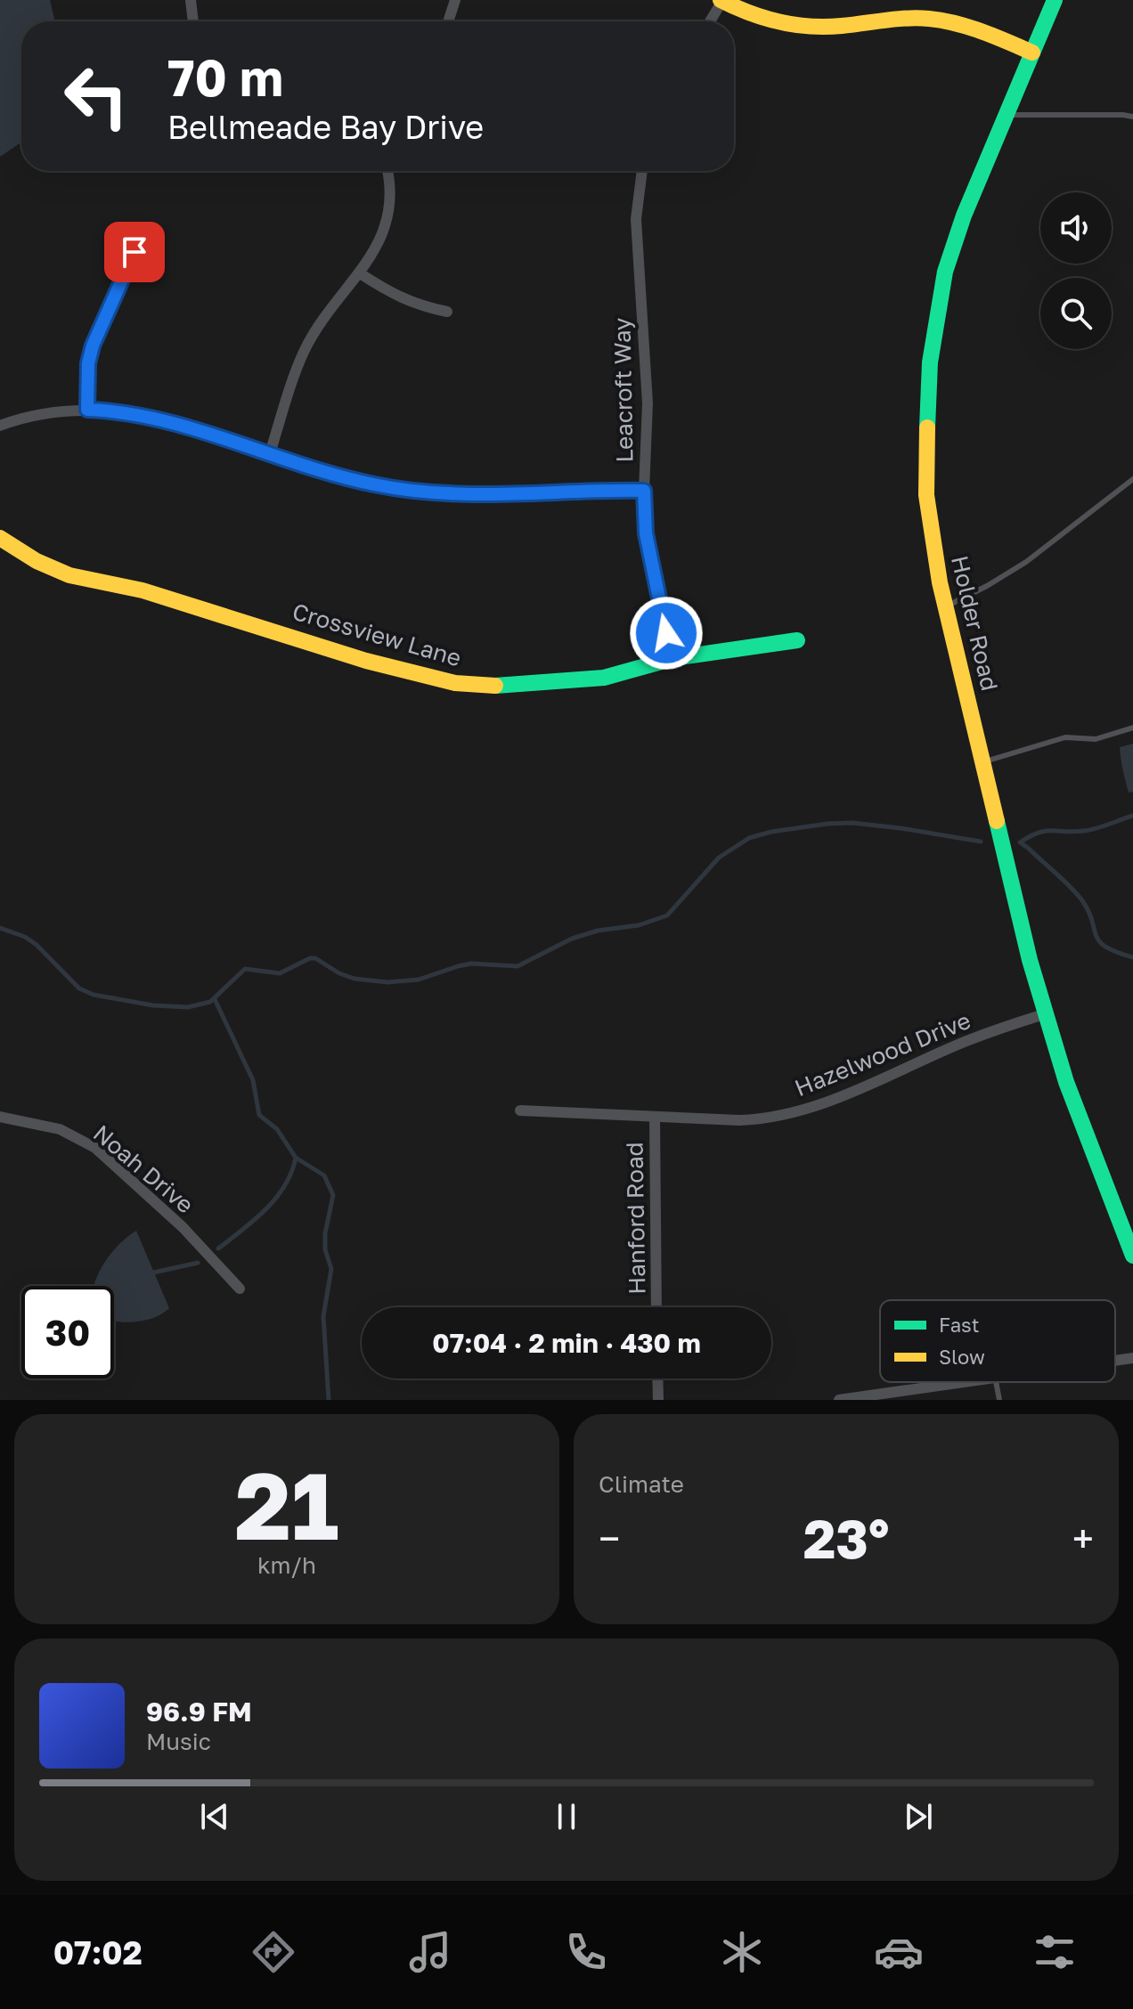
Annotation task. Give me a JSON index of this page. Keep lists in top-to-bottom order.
{
  "streets": {
    "street": [
      "Leacroft Way",
      "Holder Road",
      "Crossview Lane",
      "Hazelwood Drive",
      "Noah Drive",
      "Hanford Road"
    ]
  },
  "crossings": [
    ["Leacroft Way", "Crossview Lane"],
    ["Holder Road", "Hazelwood Drive"],
    ["Hazelwood Drive", "Hanford Road"]
  ],
  "legend": ["Fast", "Slow"],
  "page": {
    "turn": ["70 m", "Bellmeade Bay Drive"],
    "limit": "30",
    "trip": "07:04 · 2 min · 430 m",
    "tile": [
      ["21", "km/h"],
      "Climate"
    ],
    "heat": ["−", "23°", "+"],
    "song": ["96.9 FM", "Music"],
    "tabs": "07:02"
  }
}
